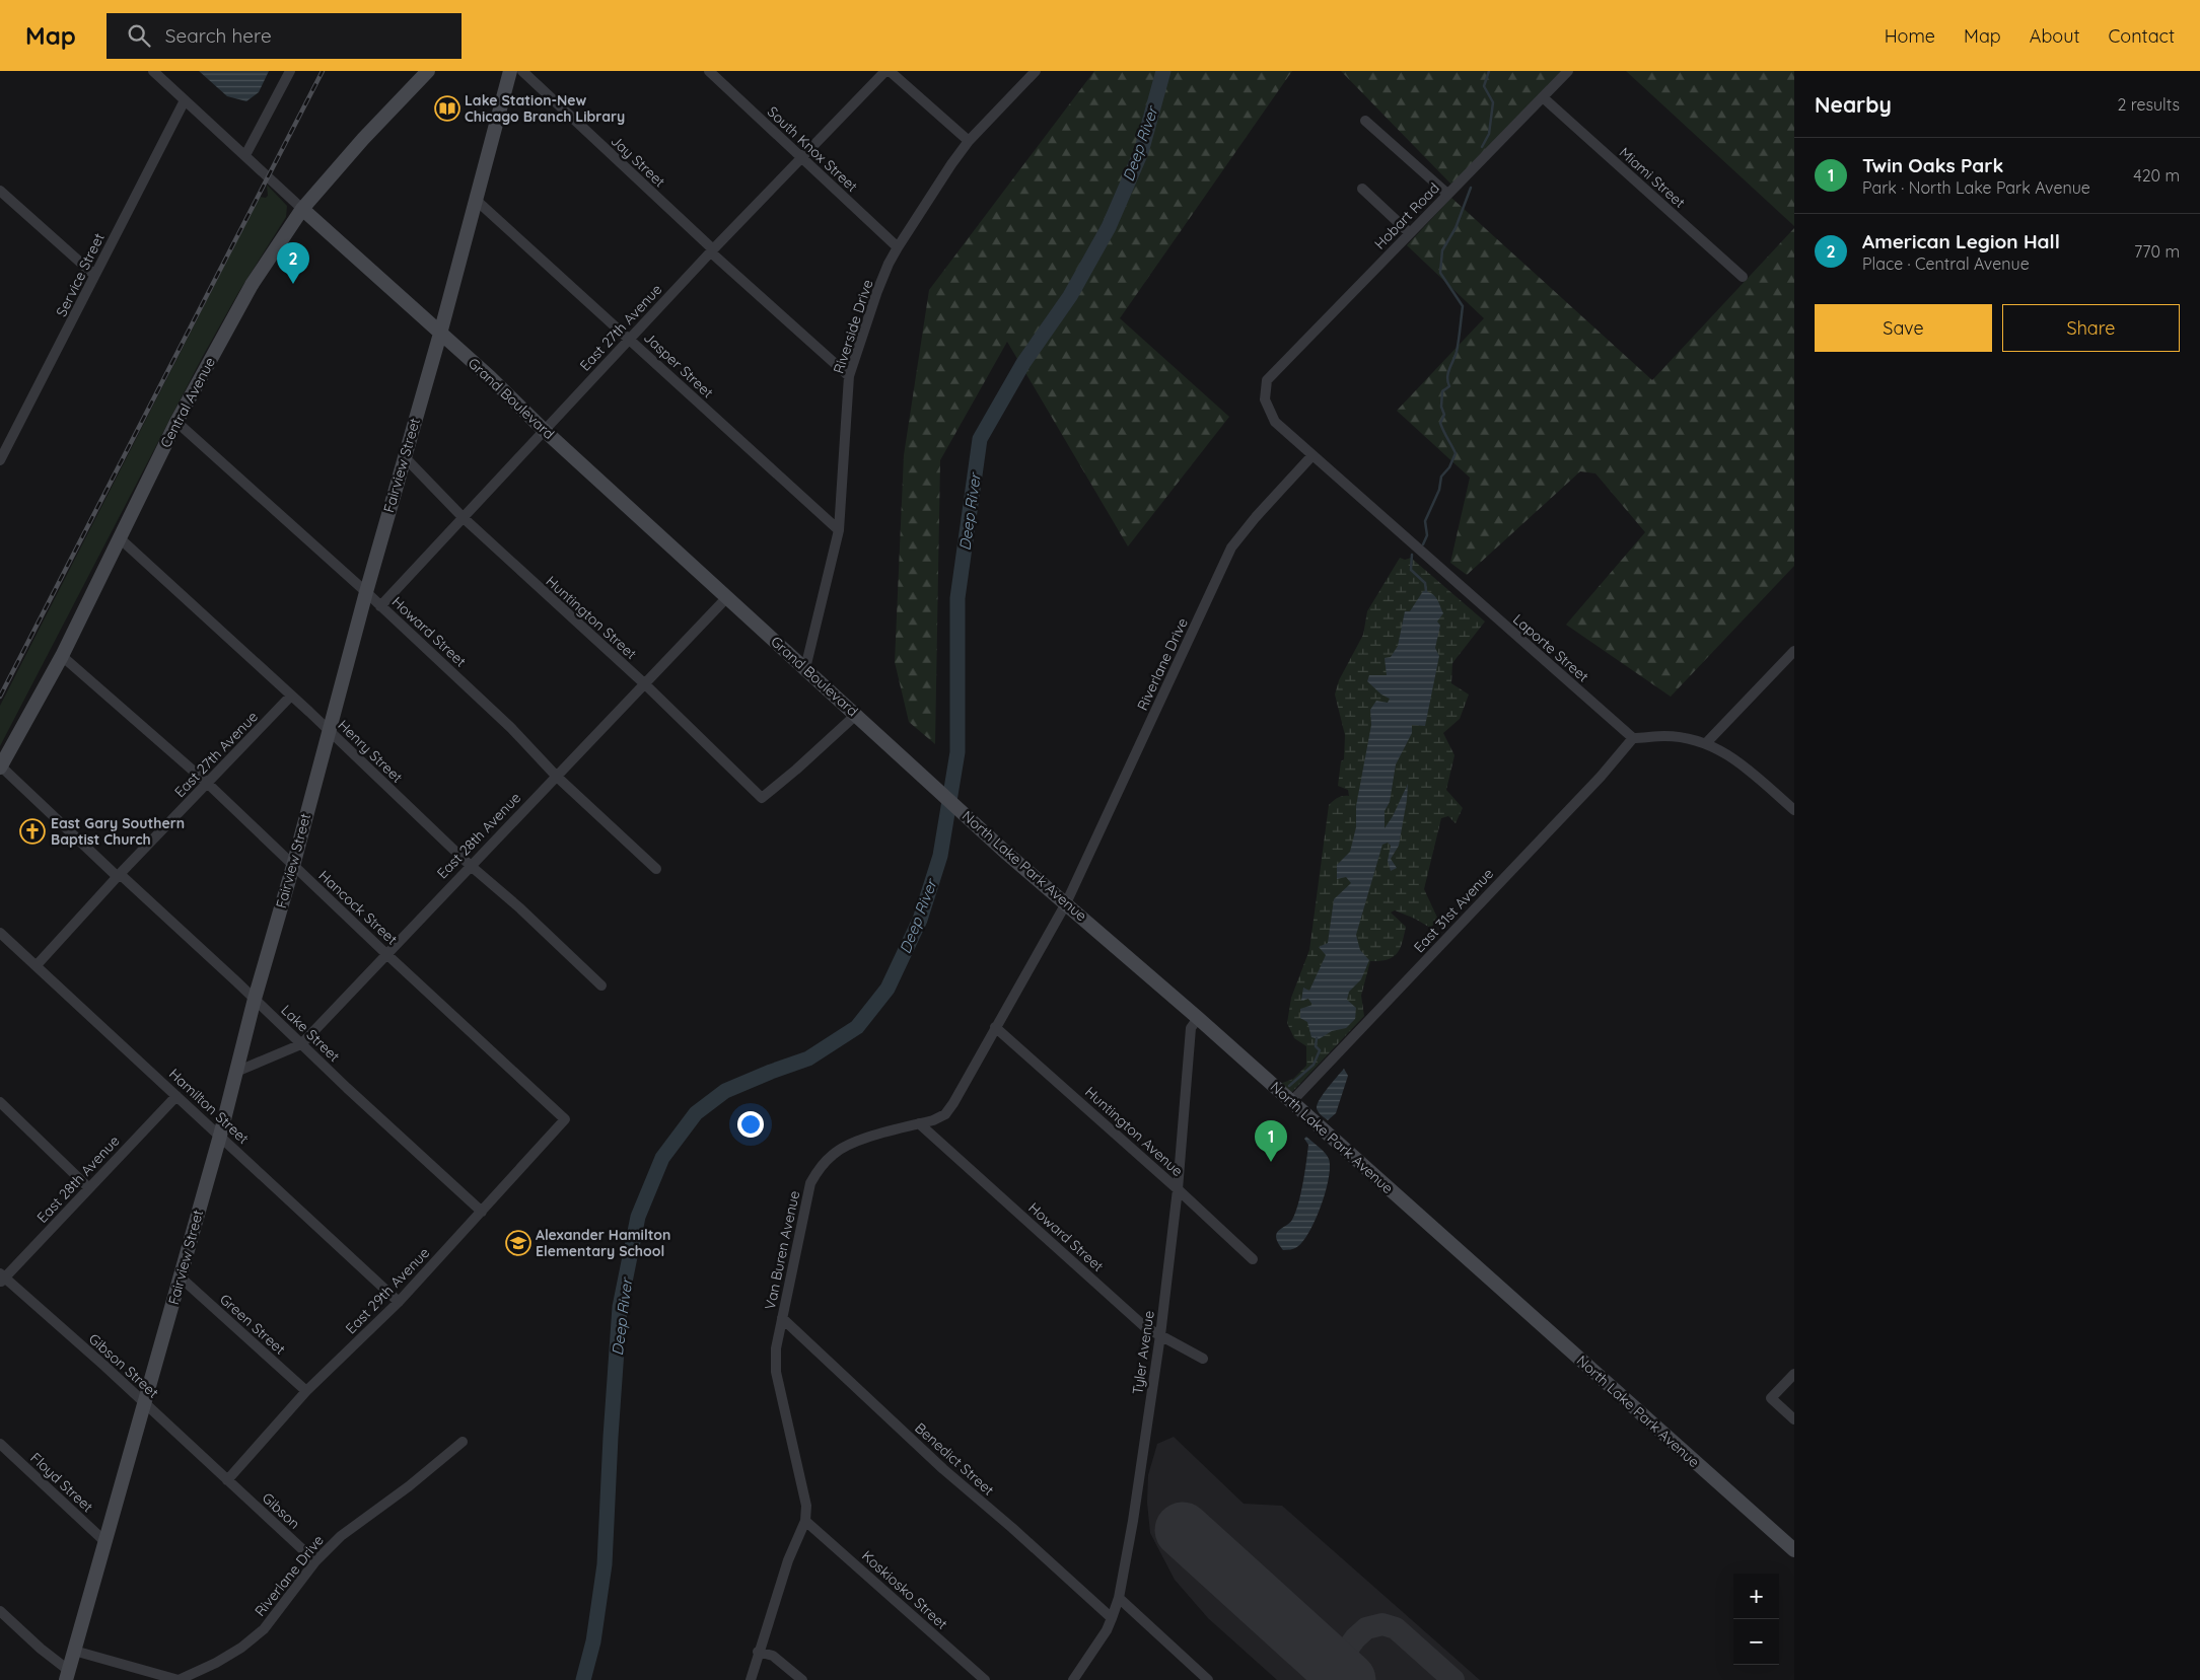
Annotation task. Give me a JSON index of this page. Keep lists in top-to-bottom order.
{
  "streets": {
    "street": [
      "South Knox Street",
      "Jay Street",
      "Miami Street",
      "Hobart Road",
      "Service Street",
      "Riverside Drive",
      "East 27th Avenue",
      "Jasper Street",
      "Grand Boulevard",
      "Central Avenue",
      "Fairview Street",
      "Huntington Street",
      "Howard Street",
      "Laporte Street",
      "Riverlane Drive",
      "Henry Street",
      "East 28th Avenue",
      "North Lake Park Avenue",
      "Hancock Street",
      "East 31st Avenue",
      "Lake Street",
      "Hamilton Street",
      "Huntington Avenue",
      "Van Buren Avenue",
      "East 29th Avenue",
      "Green Street",
      "Tyler Avenue",
      "Gibson Street",
      "Benedict Street",
      "Floyd Street",
      "Gibson",
      "Koskiosko Street"
    ]
  },
  "crossings": [
    ["South Knox Street", "Riverside Drive"],
    ["South Knox Street", "East 27th Avenue"],
    ["Jay Street", "Riverside Drive"],
    ["Jay Street", "East 27th Avenue"],
    ["Miami Street", "Hobart Road"],
    ["Hobart Road", "Laporte Street"],
    ["Service Street", "Grand Boulevard"],
    ["Riverside Drive", "Jasper Street"],
    ["Riverside Drive", "Grand Boulevard"],
    ["East 27th Avenue", "Jasper Street"],
    ["East 27th Avenue", "Grand Boulevard"],
    ["East 27th Avenue", "Huntington Street"],
    ["East 27th Avenue", "Howard Street"],
    ["East 27th Avenue", "Henry Street"],
    ["East 27th Avenue", "Hancock Street"],
    ["East 27th Avenue", "Lake Street"],
    ["East 27th Avenue", "Hamilton Street"],
    ["Jasper Street", "Fairview Street"],
    ["Grand Boulevard", "Central Avenue"],
    ["Grand Boulevard", "Fairview Street"],
    ["Grand Boulevard", "Huntington Street"],
    ["Grand Boulevard", "East 28th Avenue"],
    ["Grand Boulevard", "North Lake Park Avenue"],
    ["Central Avenue", "Howard Street"],
    ["Central Avenue", "Henry Street"],
    ["Central Avenue", "Hancock Street"],
    ["Central Avenue", "Lake Street"],
    ["Fairview Street", "Huntington Street"],
    ["Fairview Street", "Howard Street"],
    ["Fairview Street", "Riverlane Drive"],
    ["Fairview Street", "Henry Street"],
    ["Fairview Street", "East 28th Avenue"],
    ["Fairview Street", "Hancock Street"],
    ["Fairview Street", "Lake Street"],
    ["Fairview Street", "Hamilton Street"],
    ["Fairview Street", "Green Street"],
    ["Fairview Street", "Gibson Street"],
    ["Fairview Street", "Floyd Street"],
    ["Huntington Street", "East 28th Avenue"],
    ["Howard Street", "East 28th Avenue"],
    ["Howard Street", "Van Buren Avenue"],
    ["Howard Street", "Tyler Avenue"],
    ["Laporte Street", "Riverlane Drive"],
    ["Laporte Street", "East 31st Avenue"],
    ["Riverlane Drive", "North Lake Park Avenue"],
    ["Riverlane Drive", "Van Buren Avenue"],
    ["Riverlane Drive", "Gibson"],
    ["Henry Street", "East 28th Avenue"],
    ["East 28th Avenue", "Hancock Street"],
    ["East 28th Avenue", "Lake Street"],
    ["East 28th Avenue", "Hamilton Street"],
    ["East 28th Avenue", "Gibson Street"],
    ["North Lake Park Avenue", "East 31st Avenue"],
    ["North Lake Park Avenue", "Van Buren Avenue"],
    ["North Lake Park Avenue", "Tyler Avenue"],
    ["Hancock Street", "East 29th Avenue"],
    ["Lake Street", "East 29th Avenue"],
    ["Hamilton Street", "East 29th Avenue"],
    ["Huntington Avenue", "Van Buren Avenue"],
    ["Huntington Avenue", "Tyler Avenue"],
    ["Van Buren Avenue", "Benedict Street"],
    ["Van Buren Avenue", "Koskiosko Street"],
    ["East 29th Avenue", "Green Street"],
    ["East 29th Avenue", "Gibson Street"],
    ["East 29th Avenue", "Gibson"],
    ["Tyler Avenue", "Benedict Street"],
    ["Gibson Street", "Gibson"]
  ],
  "water": ["Deep River"],
  "places": {
    "library": ["Lake Station-New Chicago Branch Library"],
    "church": ["East Gary Southern Baptist Church"],
    "school or university": ["Alexander Hamilton Elementary School"]
  },
  "page": {
    "header": "Map",
    "search": "Search here",
    "nav": [
      "Home",
      "Map",
      "About",
      "Contact"
    ],
    "heading": ["Nearby", "2 results"],
    "list": [
      {
        "mark": "1",
        "name": "Twin Oaks Park",
        "note": "Park · North Lake Park Avenue",
        "value": "420 m"
      },
      {
        "mark": "2",
        "name": "American Legion Hall",
        "note": "Place · Central Avenue",
        "value": "770 m"
      }
    ],
    "pins": ["2", "1"],
    "buttons": ["Save", "Share"],
    "map_buttons": ["+", "−"]
  }
}
